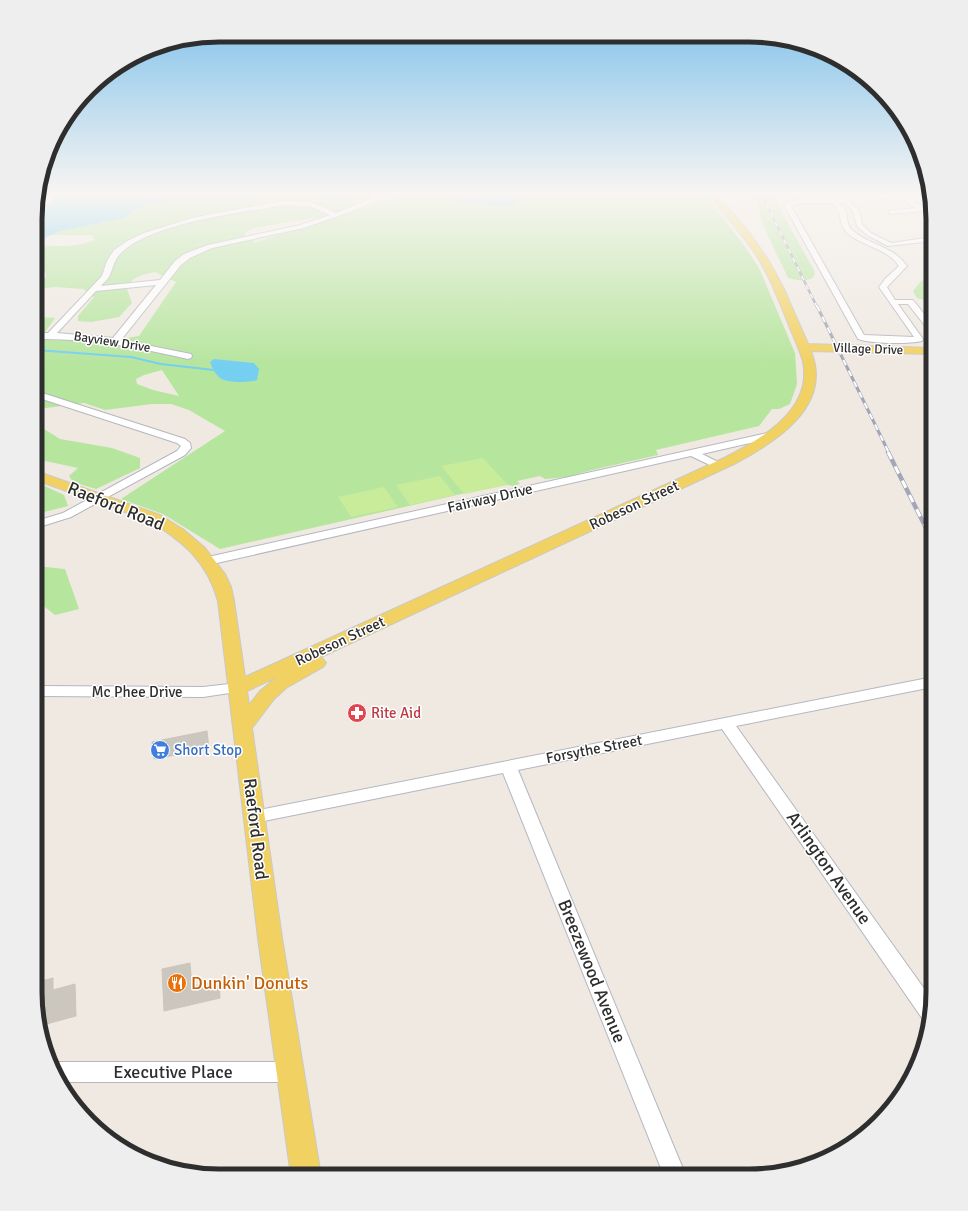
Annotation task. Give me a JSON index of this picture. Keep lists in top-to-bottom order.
{
  "streets": {
    "main road": ["Village Drive", "Robeson Street", "Raeford Road"],
    "street": [
      "Bayview Drive",
      "Fairway Drive",
      "Mc Phee Drive",
      "Forsythe Street",
      "Arlington Avenue",
      "Breezewood Avenue",
      "Executive Place"
    ]
  },
  "crossings": [
    ["Village Drive", "Robeson Street"],
    ["Fairway Drive", "Robeson Street"],
    ["Fairway Drive", "Raeford Road"],
    ["Robeson Street", "Raeford Road"],
    ["Robeson Street", "Mc Phee Drive"],
    ["Raeford Road", "Mc Phee Drive"],
    ["Raeford Road", "Forsythe Street"],
    ["Raeford Road", "Executive Place"],
    ["Forsythe Street", "Arlington Avenue"],
    ["Forsythe Street", "Breezewood Avenue"]
  ],
  "places": {
    "pharmacy": ["Rite Aid"],
    "supermarket": ["Short Stop"],
    "restaurant": ["Dunkin' Donuts"]
  }
}
